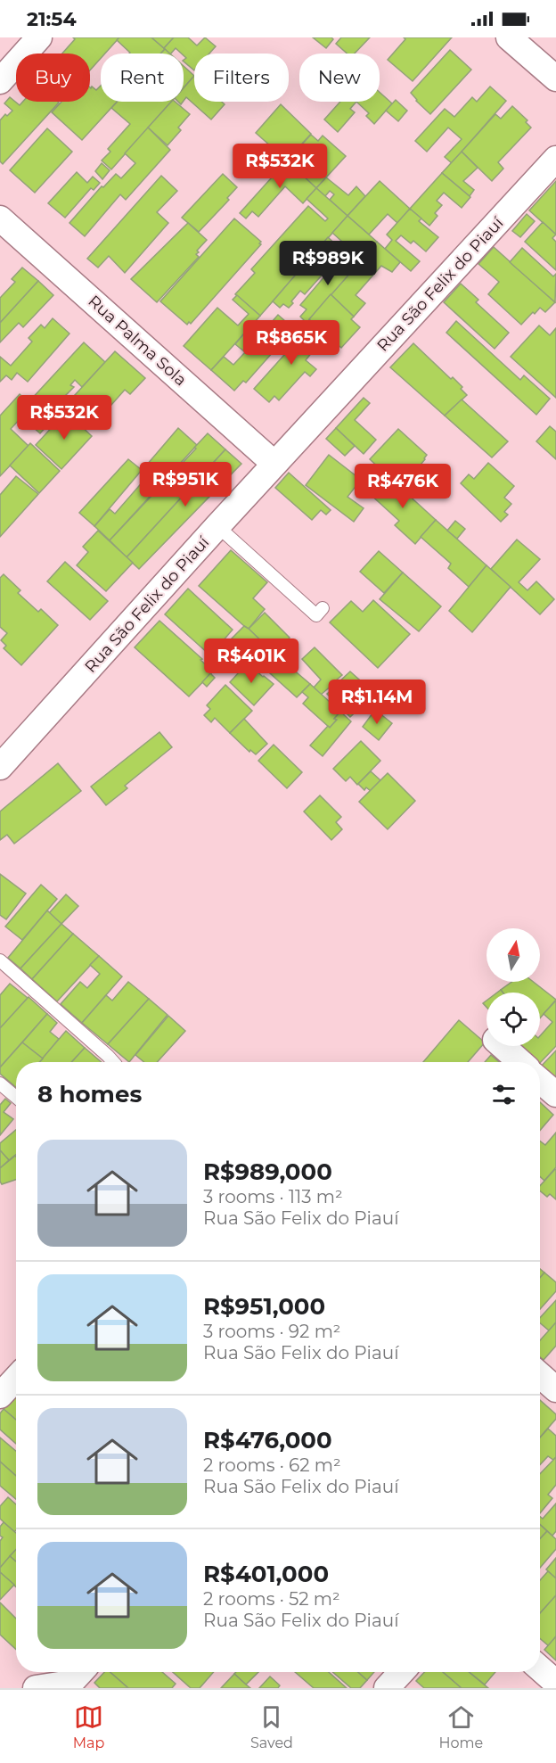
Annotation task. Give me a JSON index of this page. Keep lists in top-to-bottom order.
{
  "streets": {
    "street": ["Rua São Felix do Piauí", "Rua Palma Sola"]
  },
  "crossings": [
    ["Rua São Felix do Piauí", "Rua Palma Sola"]
  ],
  "north": "top",
  "page": {
    "status": "21:54",
    "chip": [
      "Buy",
      "Rent",
      "Filters",
      "New"
    ],
    "price": [
      "R$532K",
      "R$989K",
      "R$865K",
      "R$532K",
      "R$951K",
      "R$476K",
      "R$401K",
      "R$1.14M"
    ],
    "heading": "8 homes",
    "list": [
      {
        "name": "R$989,000",
        "note": "3 rooms · 113 m² · Rua São Felix do Piauí"
      },
      {
        "name": "R$951,000",
        "note": "3 rooms · 92 m² · Rua São Felix do Piauí"
      },
      {
        "name": "R$476,000",
        "note": "2 rooms · 62 m² · Rua São Felix do Piauí"
      },
      {
        "name": "R$401,000",
        "note": "2 rooms · 52 m² · Rua São Felix do Piauí"
      }
    ],
    "tabs": ["Map", "Saved", "Home"]
  }
}
